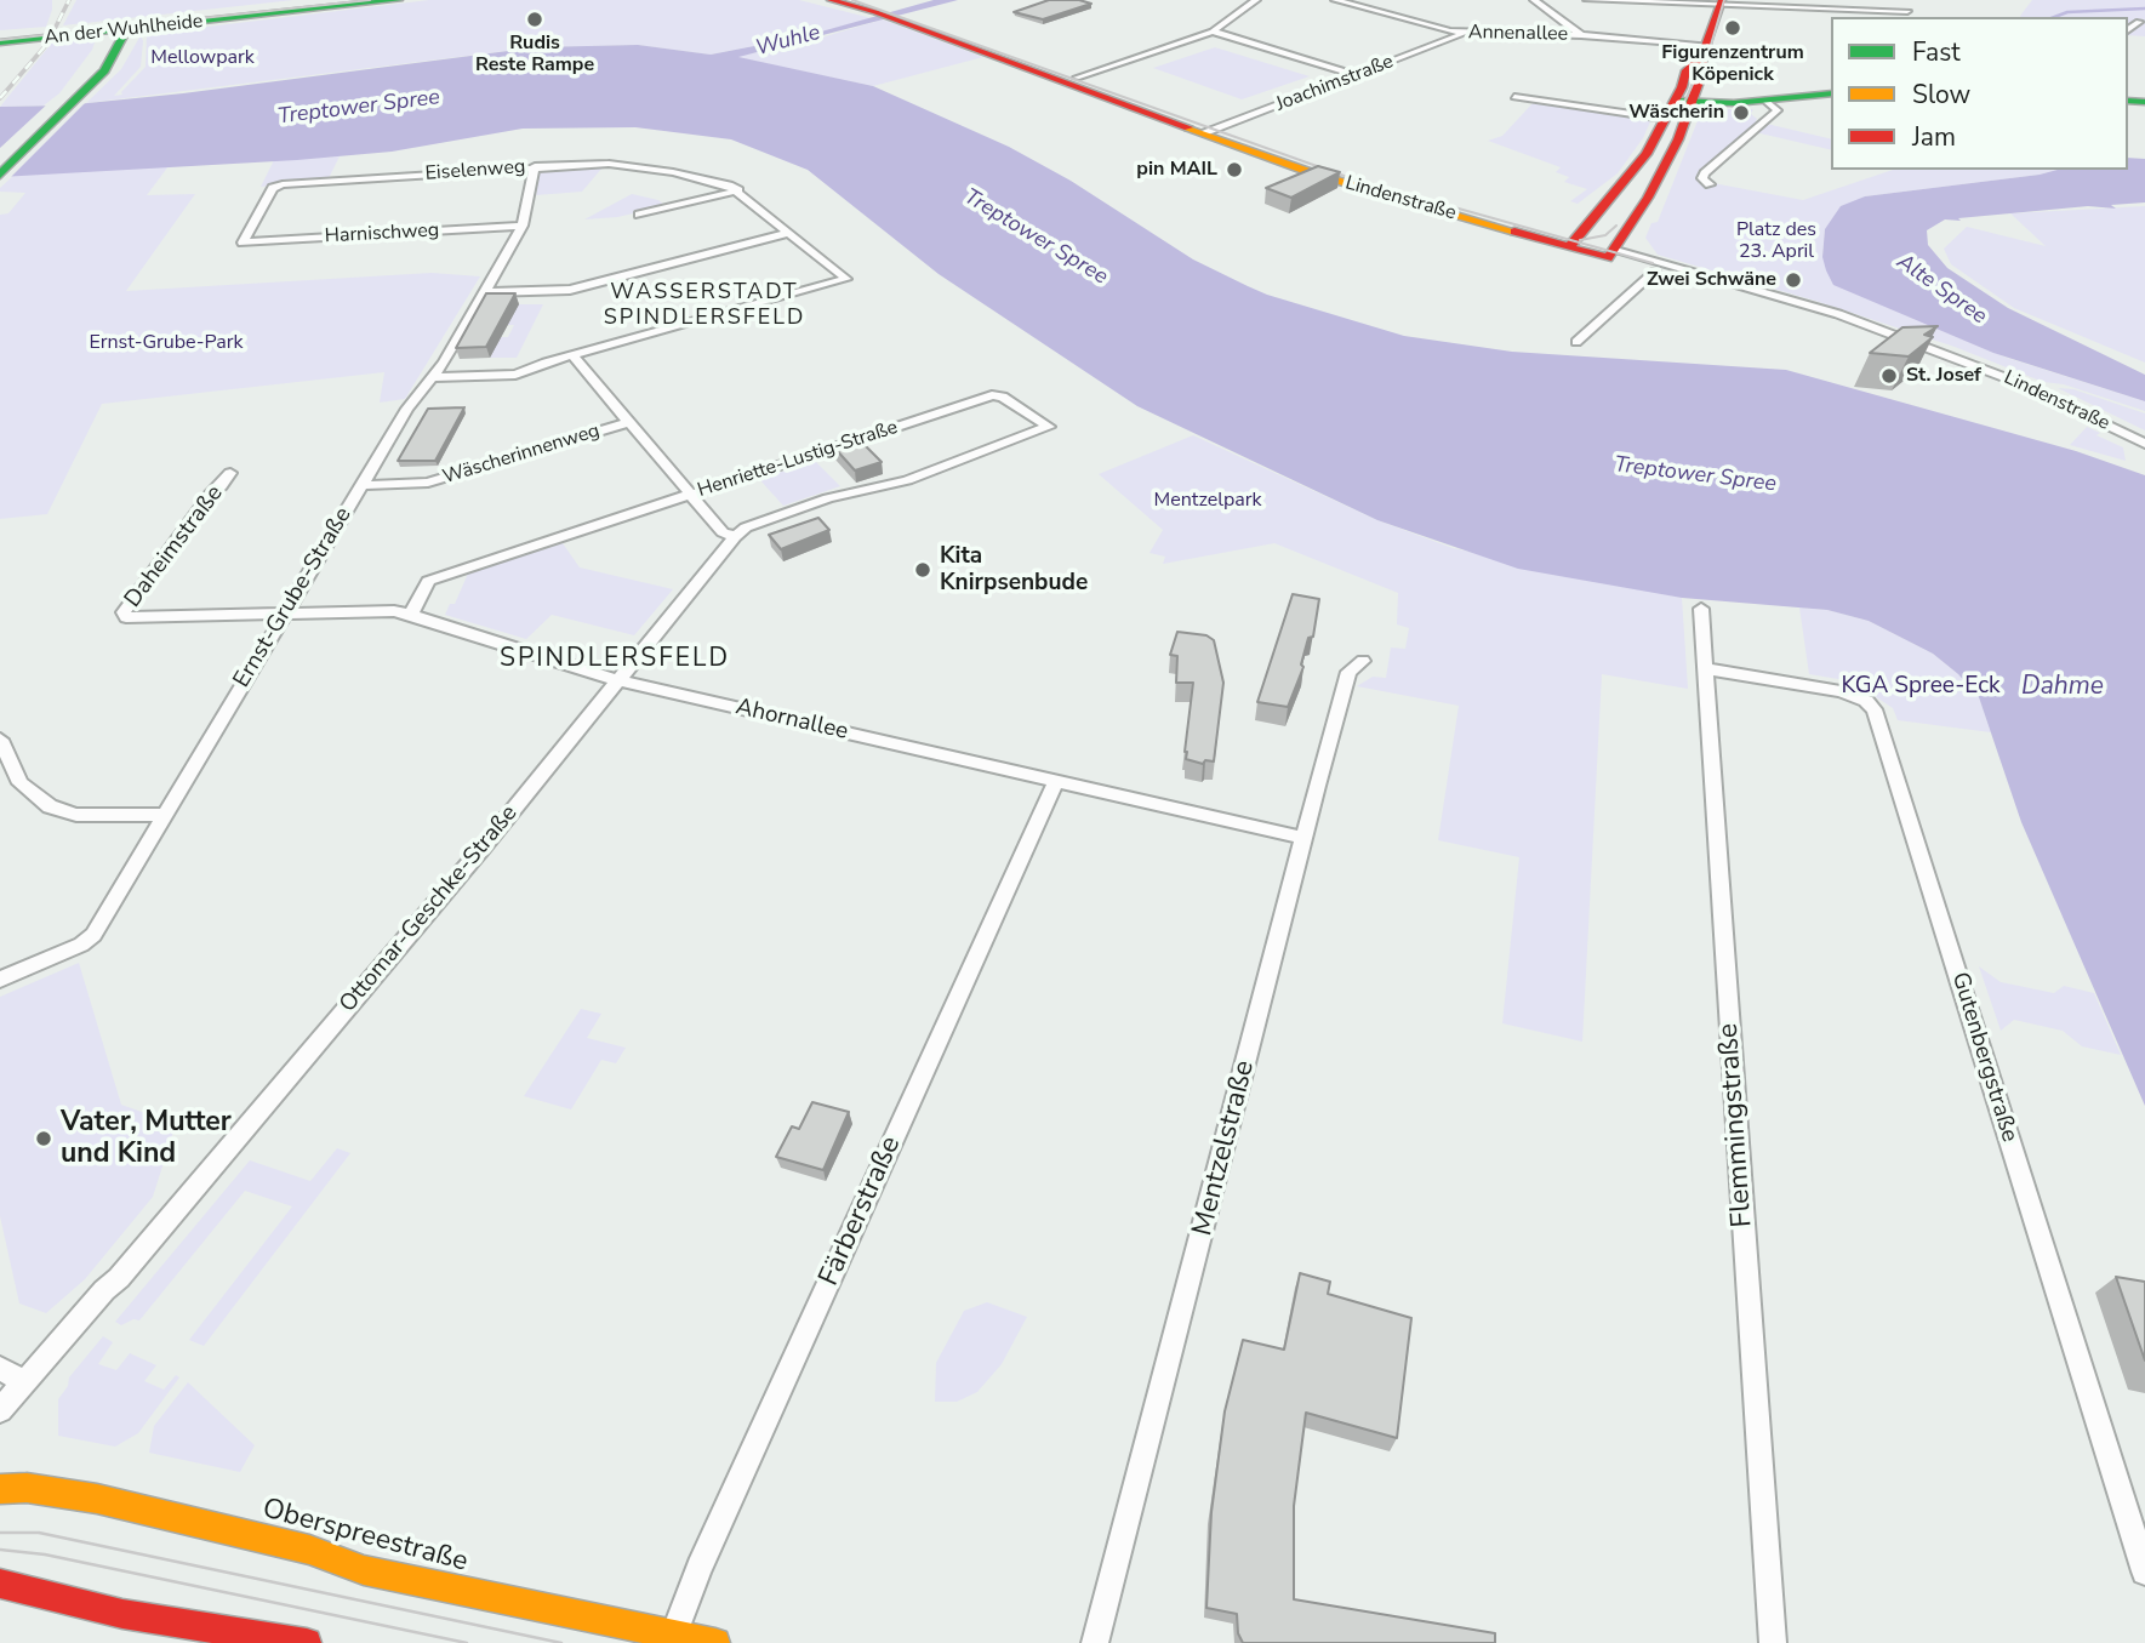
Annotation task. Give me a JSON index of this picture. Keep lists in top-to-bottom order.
{
  "streets": {
    "main road": ["An der Wuhlheide", "Lindenstraße", "Oberspreestraße"],
    "street": [
      "Annenallee",
      "Joachimstraße",
      "Eiselenweg",
      "Harnischweg",
      "Wäscherinnenweg",
      "Henriette-Lustig-Straße",
      "Daheimstraße",
      "Ernst-Grube-Straße",
      "Ahornallee",
      "Ottomar-Geschke-Straße",
      "Gutenbergstraße",
      "Flemmingstraße",
      "Mentzelstraße",
      "Färberstraße"
    ]
  },
  "crossings": [
    ["Annenallee", "Joachimstraße"],
    ["Joachimstraße", "Lindenstraße"],
    ["Eiselenweg", "Harnischweg"],
    ["Eiselenweg", "Ernst-Grube-Straße"],
    ["Harnischweg", "Ernst-Grube-Straße"],
    ["Wäscherinnenweg", "Ernst-Grube-Straße"],
    ["Henriette-Lustig-Straße", "Ahornallee"],
    ["Henriette-Lustig-Straße", "Ottomar-Geschke-Straße"],
    ["Daheimstraße", "Ernst-Grube-Straße"],
    ["Daheimstraße", "Ahornallee"],
    ["Ernst-Grube-Straße", "Ahornallee"],
    ["Ahornallee", "Ottomar-Geschke-Straße"],
    ["Ahornallee", "Mentzelstraße"],
    ["Ahornallee", "Färberstraße"],
    ["Gutenbergstraße", "Flemmingstraße"],
    ["Färberstraße", "Oberspreestraße"]
  ],
  "districts": ["WASSERSTADT SPINDLERSFELD", "SPINDLERSFELD"],
  "water": [
    "Wuhle",
    "Treptower Spree",
    "Alte Spree",
    "Dahme"
  ],
  "parks": [
    "Mellowpark",
    "Platz des 23. April",
    "Ernst-Grube-Park",
    "Mentzelpark",
    "KGA Spree-Eck"
  ],
  "places": [
    "Rudis Reste Rampe",
    "Figurenzentrum Köpenick",
    "Wäscherin",
    "pin MAIL",
    "Zwei Schwäne",
    "St. Josef",
    "Kita Knirpsenbude",
    "Vater, Mutter und Kind"
  ],
  "legend": ["Fast", "Slow", "Jam"]
}
